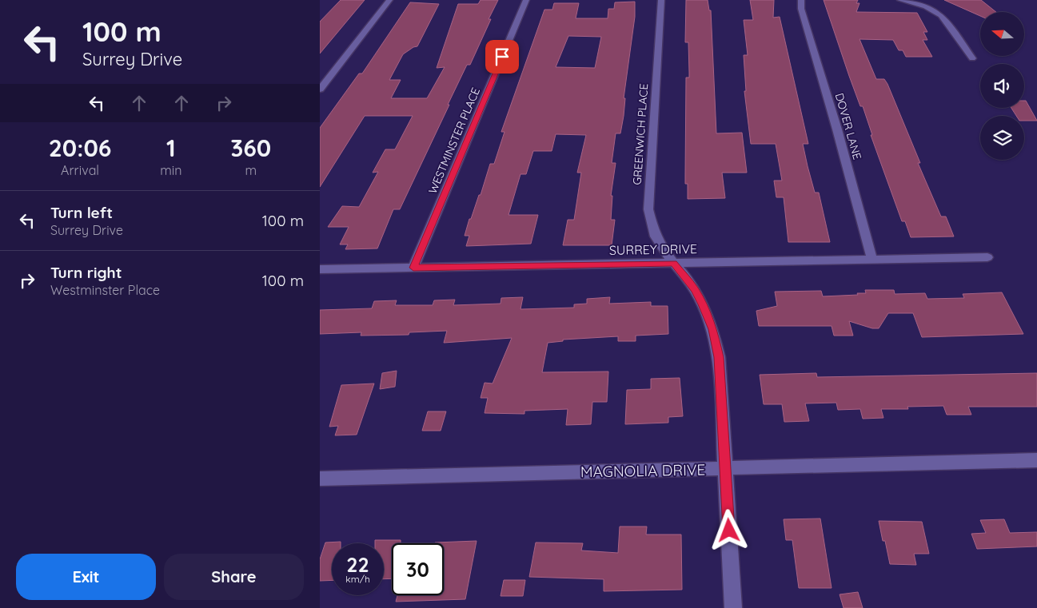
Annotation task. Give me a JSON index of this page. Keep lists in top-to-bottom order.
{
  "streets": {
    "street": [
      "DOVER LANE",
      "GREENWICH PLACE",
      "WESTMINSTER PLACE",
      "SURREY DRIVE",
      "MAGNOLIA DRIVE"
    ]
  },
  "crossings": [
    ["DOVER LANE", "SURREY DRIVE"],
    ["GREENWICH PLACE", "SURREY DRIVE"],
    ["GREENWICH PLACE", "MAGNOLIA DRIVE"],
    ["WESTMINSTER PLACE", "SURREY DRIVE"]
  ],
  "north": "left",
  "page": {
    "turn": ["100 m", "Surrey Drive"],
    "eta": [
      "20:06",
      "Arrival",
      "1",
      "min",
      "360",
      "m"
    ],
    "list": [
      {
        "name": "Turn left",
        "note": "Surrey Drive",
        "value": "100 m"
      },
      {
        "name": "Turn right",
        "note": "Westminster Place",
        "value": "100 m"
      }
    ],
    "speed": "22 km/h",
    "limit": "30",
    "buttons": ["Exit", "Share"]
  }
}
